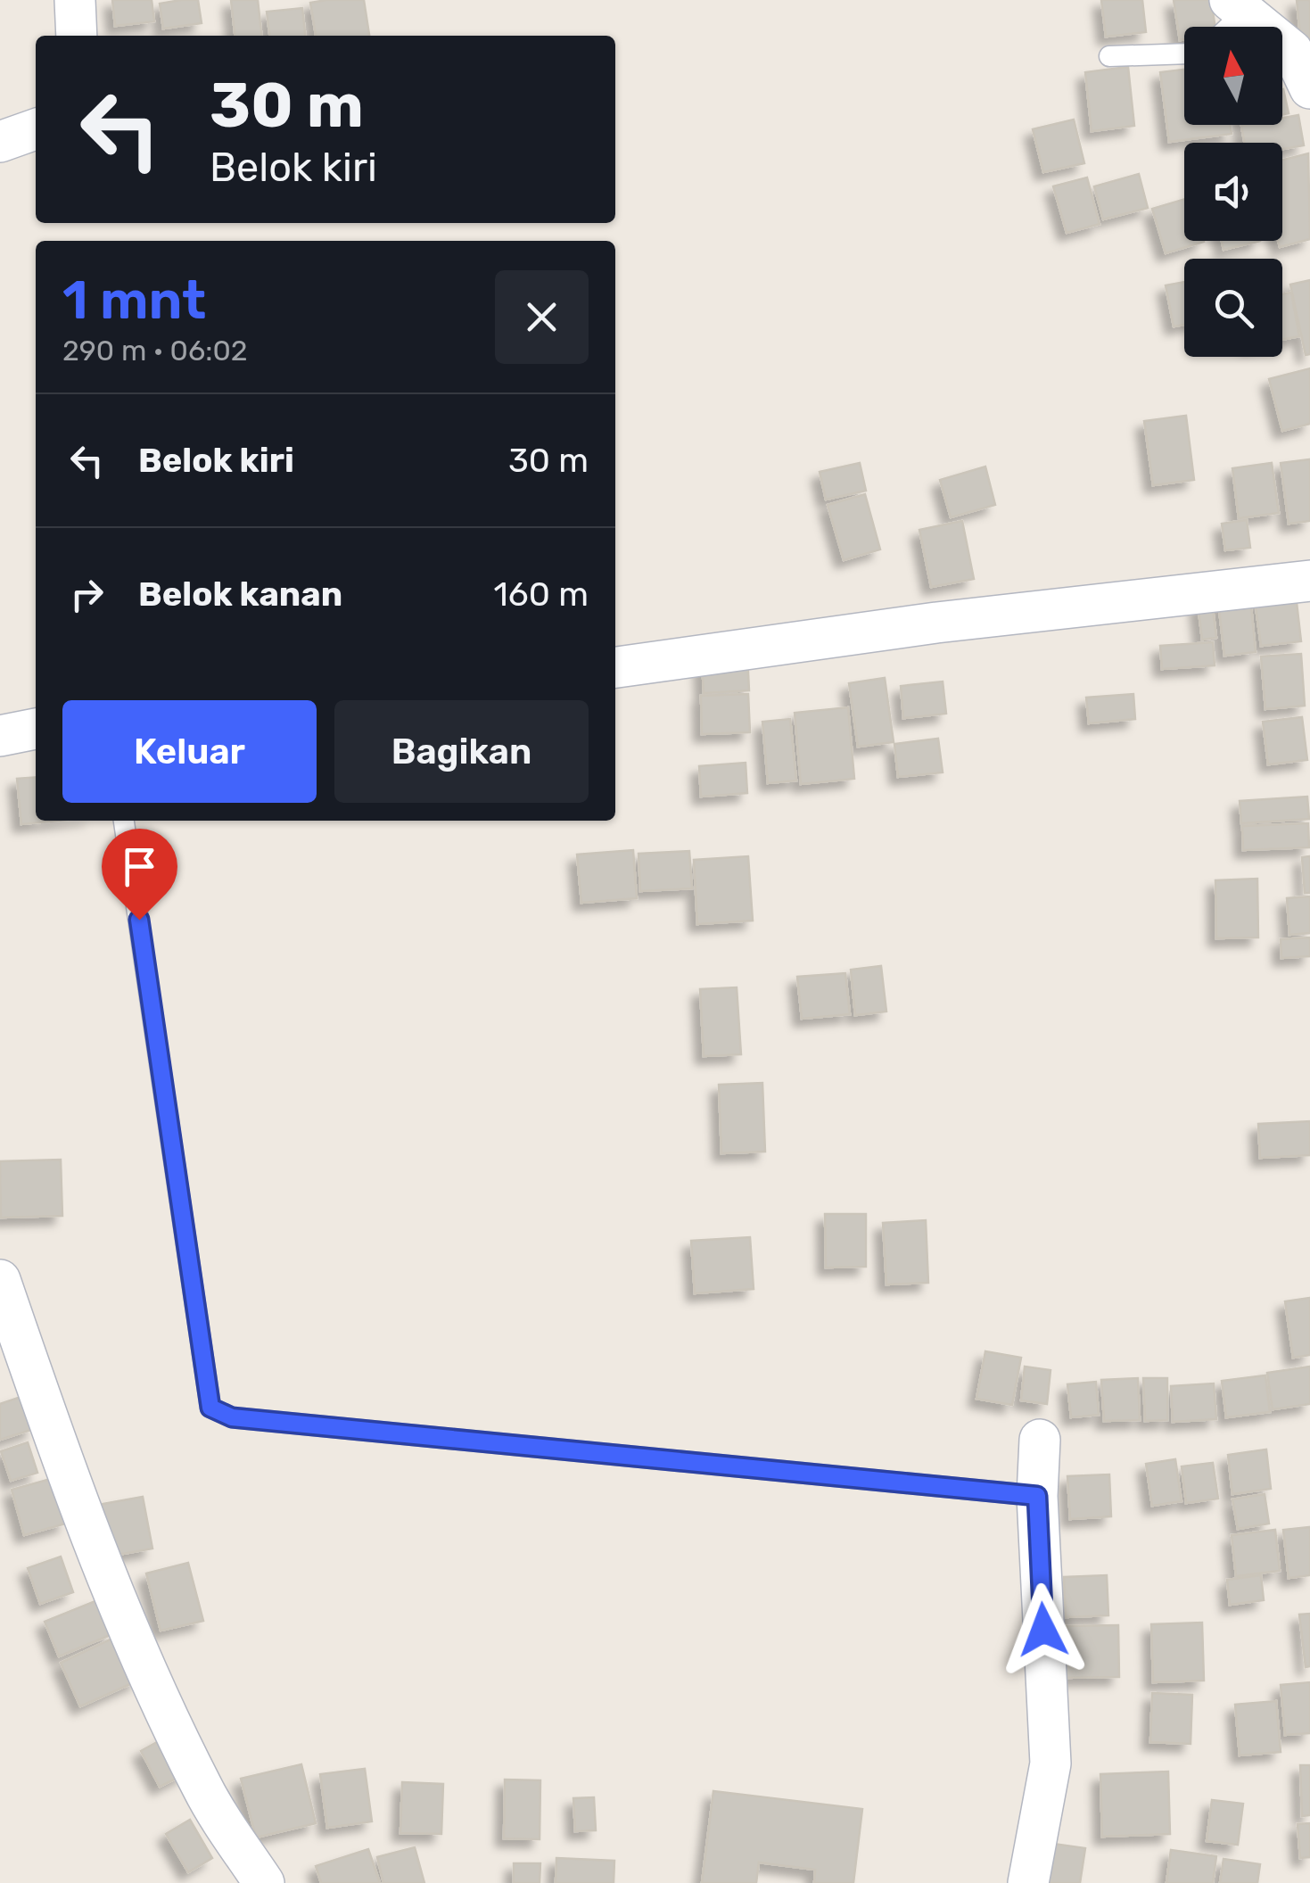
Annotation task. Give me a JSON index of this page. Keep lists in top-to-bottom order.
{
  "north": "top",
  "page": {
    "turn": ["30 m", "Belok kiri"],
    "heading": ["1 mnt", "290 m · 06:02"],
    "list": [
      {
        "name": "Belok kiri",
        "value": "30 m"
      },
      {
        "name": "Belok kanan",
        "value": "160 m"
      }
    ],
    "buttons": ["Keluar", "Bagikan"]
  }
}
